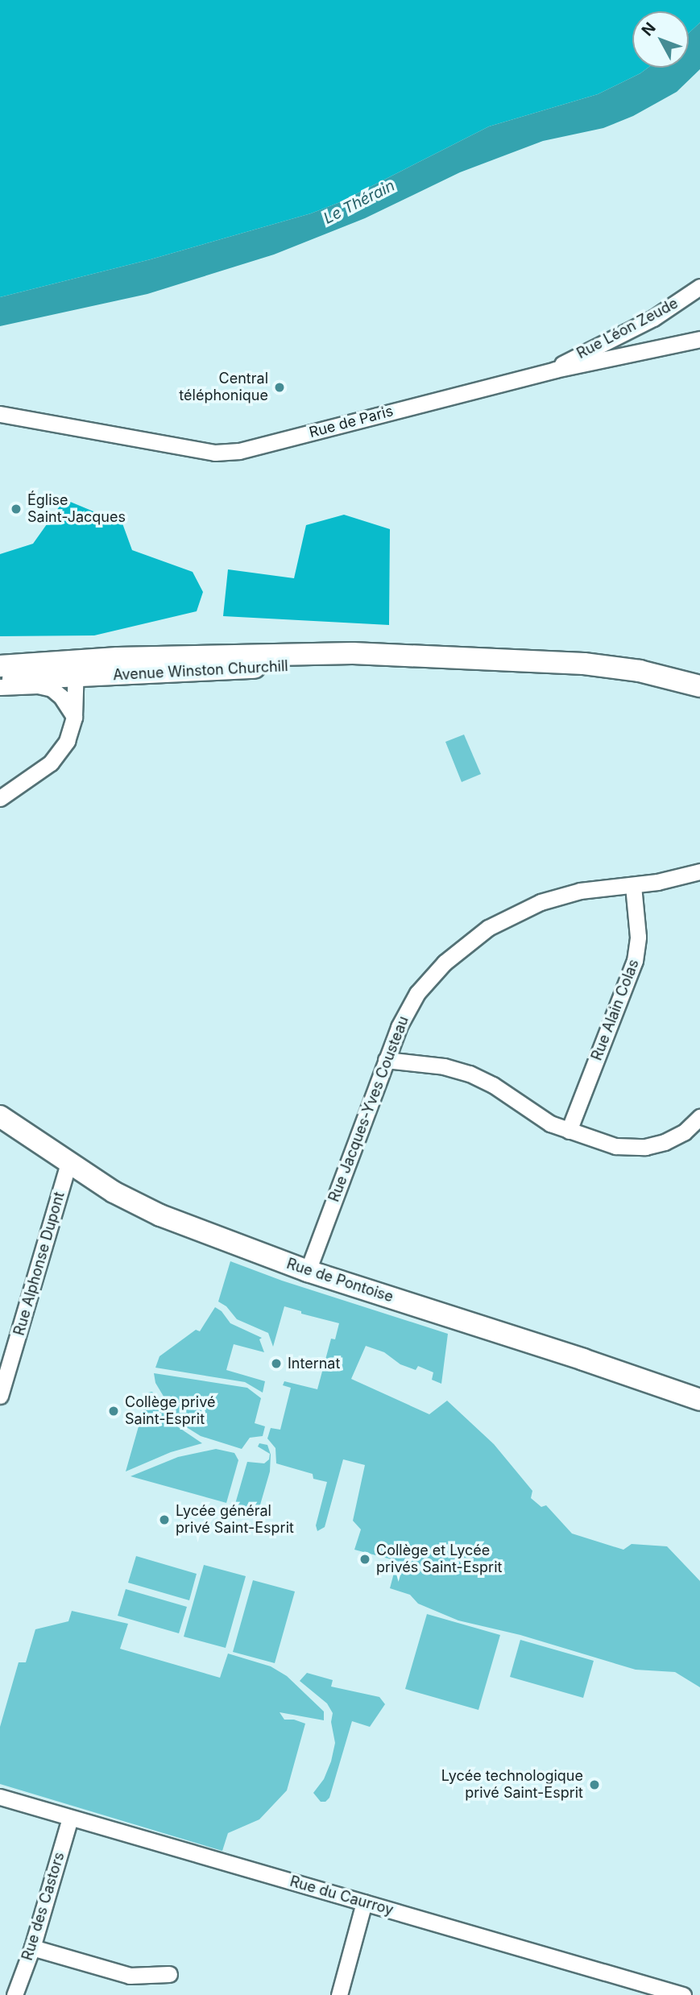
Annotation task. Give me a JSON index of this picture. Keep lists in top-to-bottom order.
{
  "streets": {
    "main road": ["Avenue Winston Churchill", "Rue de Pontoise"],
    "street": [
      "Rue Léon Zeude",
      "Rue de Paris",
      "Rue Alain Colas",
      "Rue Jacques-Yves Cousteau",
      "Rue Alphonse Dupont",
      "Rue du Caurroy",
      "Rue des Castors"
    ]
  },
  "crossings": [
    ["Rue Léon Zeude", "Rue de Paris"],
    ["Rue Alain Colas", "Rue Jacques-Yves Cousteau"],
    ["Rue Jacques-Yves Cousteau", "Rue de Pontoise"],
    ["Rue Alphonse Dupont", "Rue de Pontoise"],
    ["Rue du Caurroy", "Rue des Castors"]
  ],
  "water": ["Le Thérain"],
  "places": [
    "Central téléphonique",
    "Église Saint-Jacques",
    "Internat",
    "Collège privé Saint-Esprit",
    "Lycée général privé Saint-Esprit",
    "Collège et Lycée privés Saint-Esprit",
    "Lycée technologique privé Saint-Esprit"
  ],
  "north": "top left"
}
